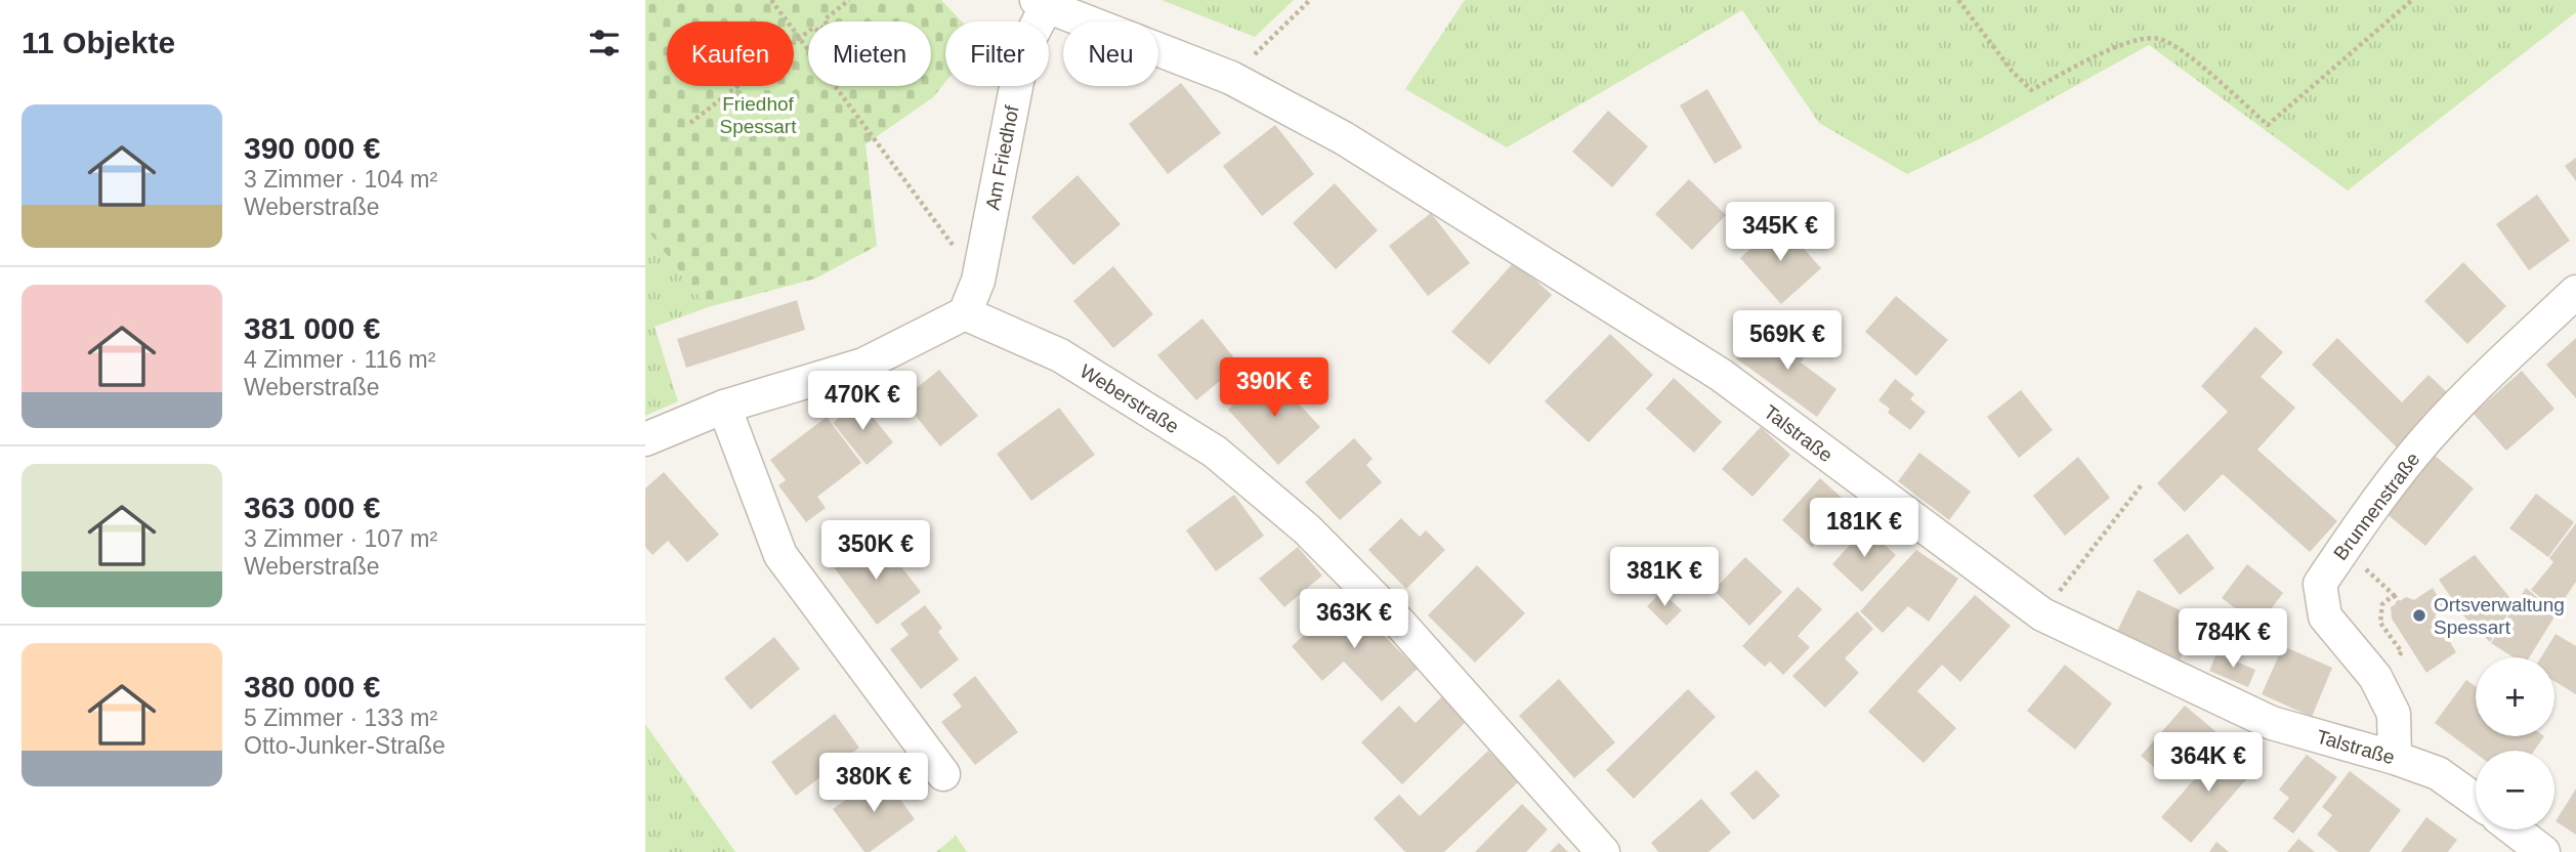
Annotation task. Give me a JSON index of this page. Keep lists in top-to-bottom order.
{
  "streets": {
    "street": [
      "Am Friedhof",
      "Weberstraße",
      "Talstraße",
      "Brunnenstraße"
    ]
  },
  "crossings": [
    ["Am Friedhof", "Weberstraße"],
    ["Am Friedhof", "Talstraße"],
    ["Talstraße", "Brunnenstraße"]
  ],
  "parks": ["Friedhof Spessart"],
  "places": ["Ortsverwaltung Spessart"],
  "page": {
    "heading": "11 Objekte",
    "chip": [
      "Kaufen",
      "Mieten",
      "Filter",
      "Neu"
    ],
    "list": [
      {
        "name": "390 000 €",
        "note": "3 Zimmer · 104 m² · Weberstraße"
      },
      {
        "name": "381 000 €",
        "note": "4 Zimmer · 116 m² · Weberstraße"
      },
      {
        "name": "363 000 €",
        "note": "3 Zimmer · 107 m² · Weberstraße"
      },
      {
        "name": "380 000 €",
        "note": "5 Zimmer · 133 m² · Otto-Junker-Straße"
      }
    ],
    "price": [
      "345K €",
      "569K €",
      "390K €",
      "470K €",
      "181K €",
      "350K €",
      "381K €",
      "363K €",
      "784K €",
      "364K €",
      "380K €"
    ],
    "map_buttons": ["+", "−"]
  }
}
